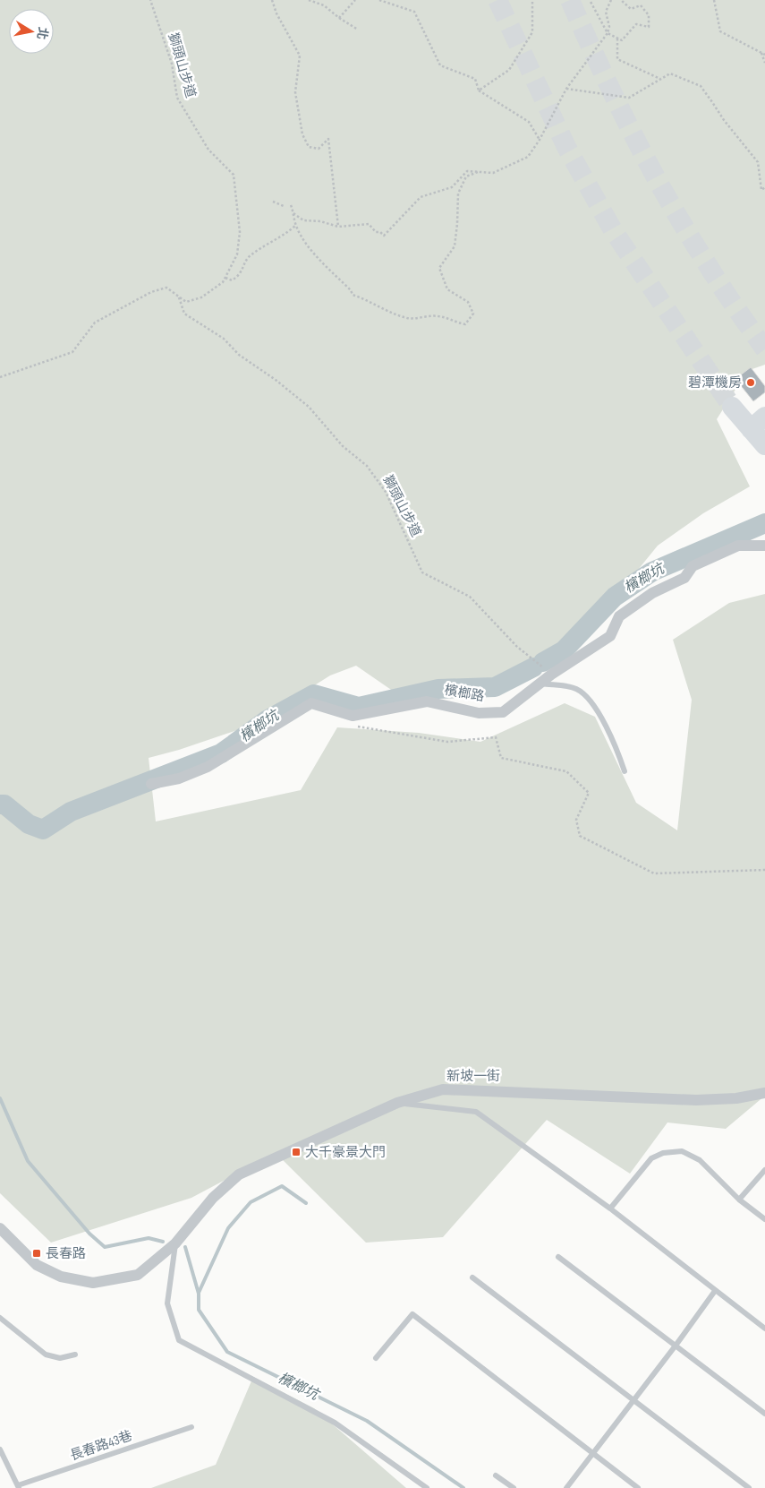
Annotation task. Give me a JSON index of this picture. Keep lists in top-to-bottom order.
{
  "streets": {
    "street": ["檳榔路", "新坡一街"],
    "lane": ["長春路43巷"],
    "path": ["獅頭山步道"]
  },
  "water": ["檳榔坑"],
  "places": {
    "other": ["碧潭機房"],
    "transit": ["大千豪景大門", "長春路"]
  },
  "north": "right"
}
